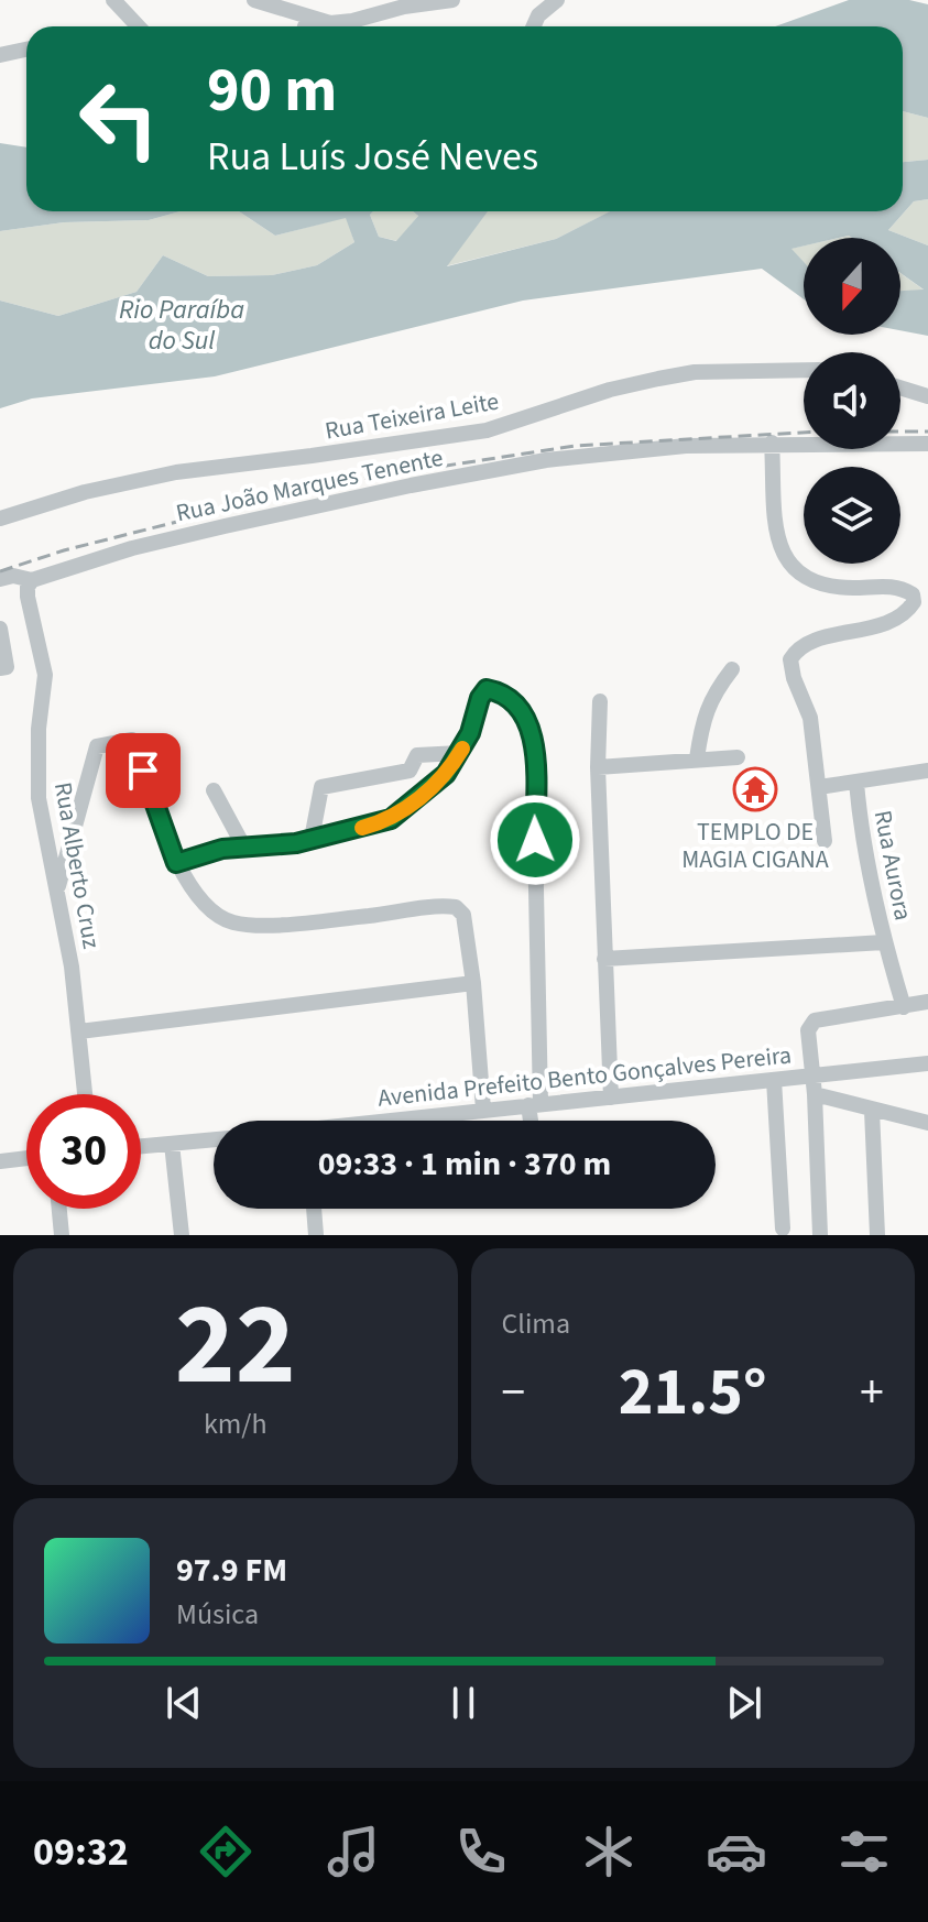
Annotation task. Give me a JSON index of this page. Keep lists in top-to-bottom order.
{
  "streets": {
    "street": [
      "Rua Teixeira Leite",
      "Rua João Marques Tenente",
      "Rua Alberto Cruz",
      "Rua Aurora",
      "Avenida Prefeito Bento Gonçalves Pereira"
    ]
  },
  "crossings": [
    ["Rua João Marques Tenente", "Rua Alberto Cruz"]
  ],
  "water": ["Rio Paraíba do Sul"],
  "places": {
    "temple": ["TEMPLO DE MAGIA CIGANA"]
  },
  "north": "bottom",
  "page": {
    "turn": ["90 m", "Rua Luís José Neves"],
    "limit": "30",
    "trip": "09:33 · 1 min · 370 m",
    "tile": [
      ["22", "km/h"],
      "Clima"
    ],
    "heat": ["−", "21.5°", "+"],
    "song": ["97.9 FM", "Música"],
    "tabs": "09:32"
  }
}
